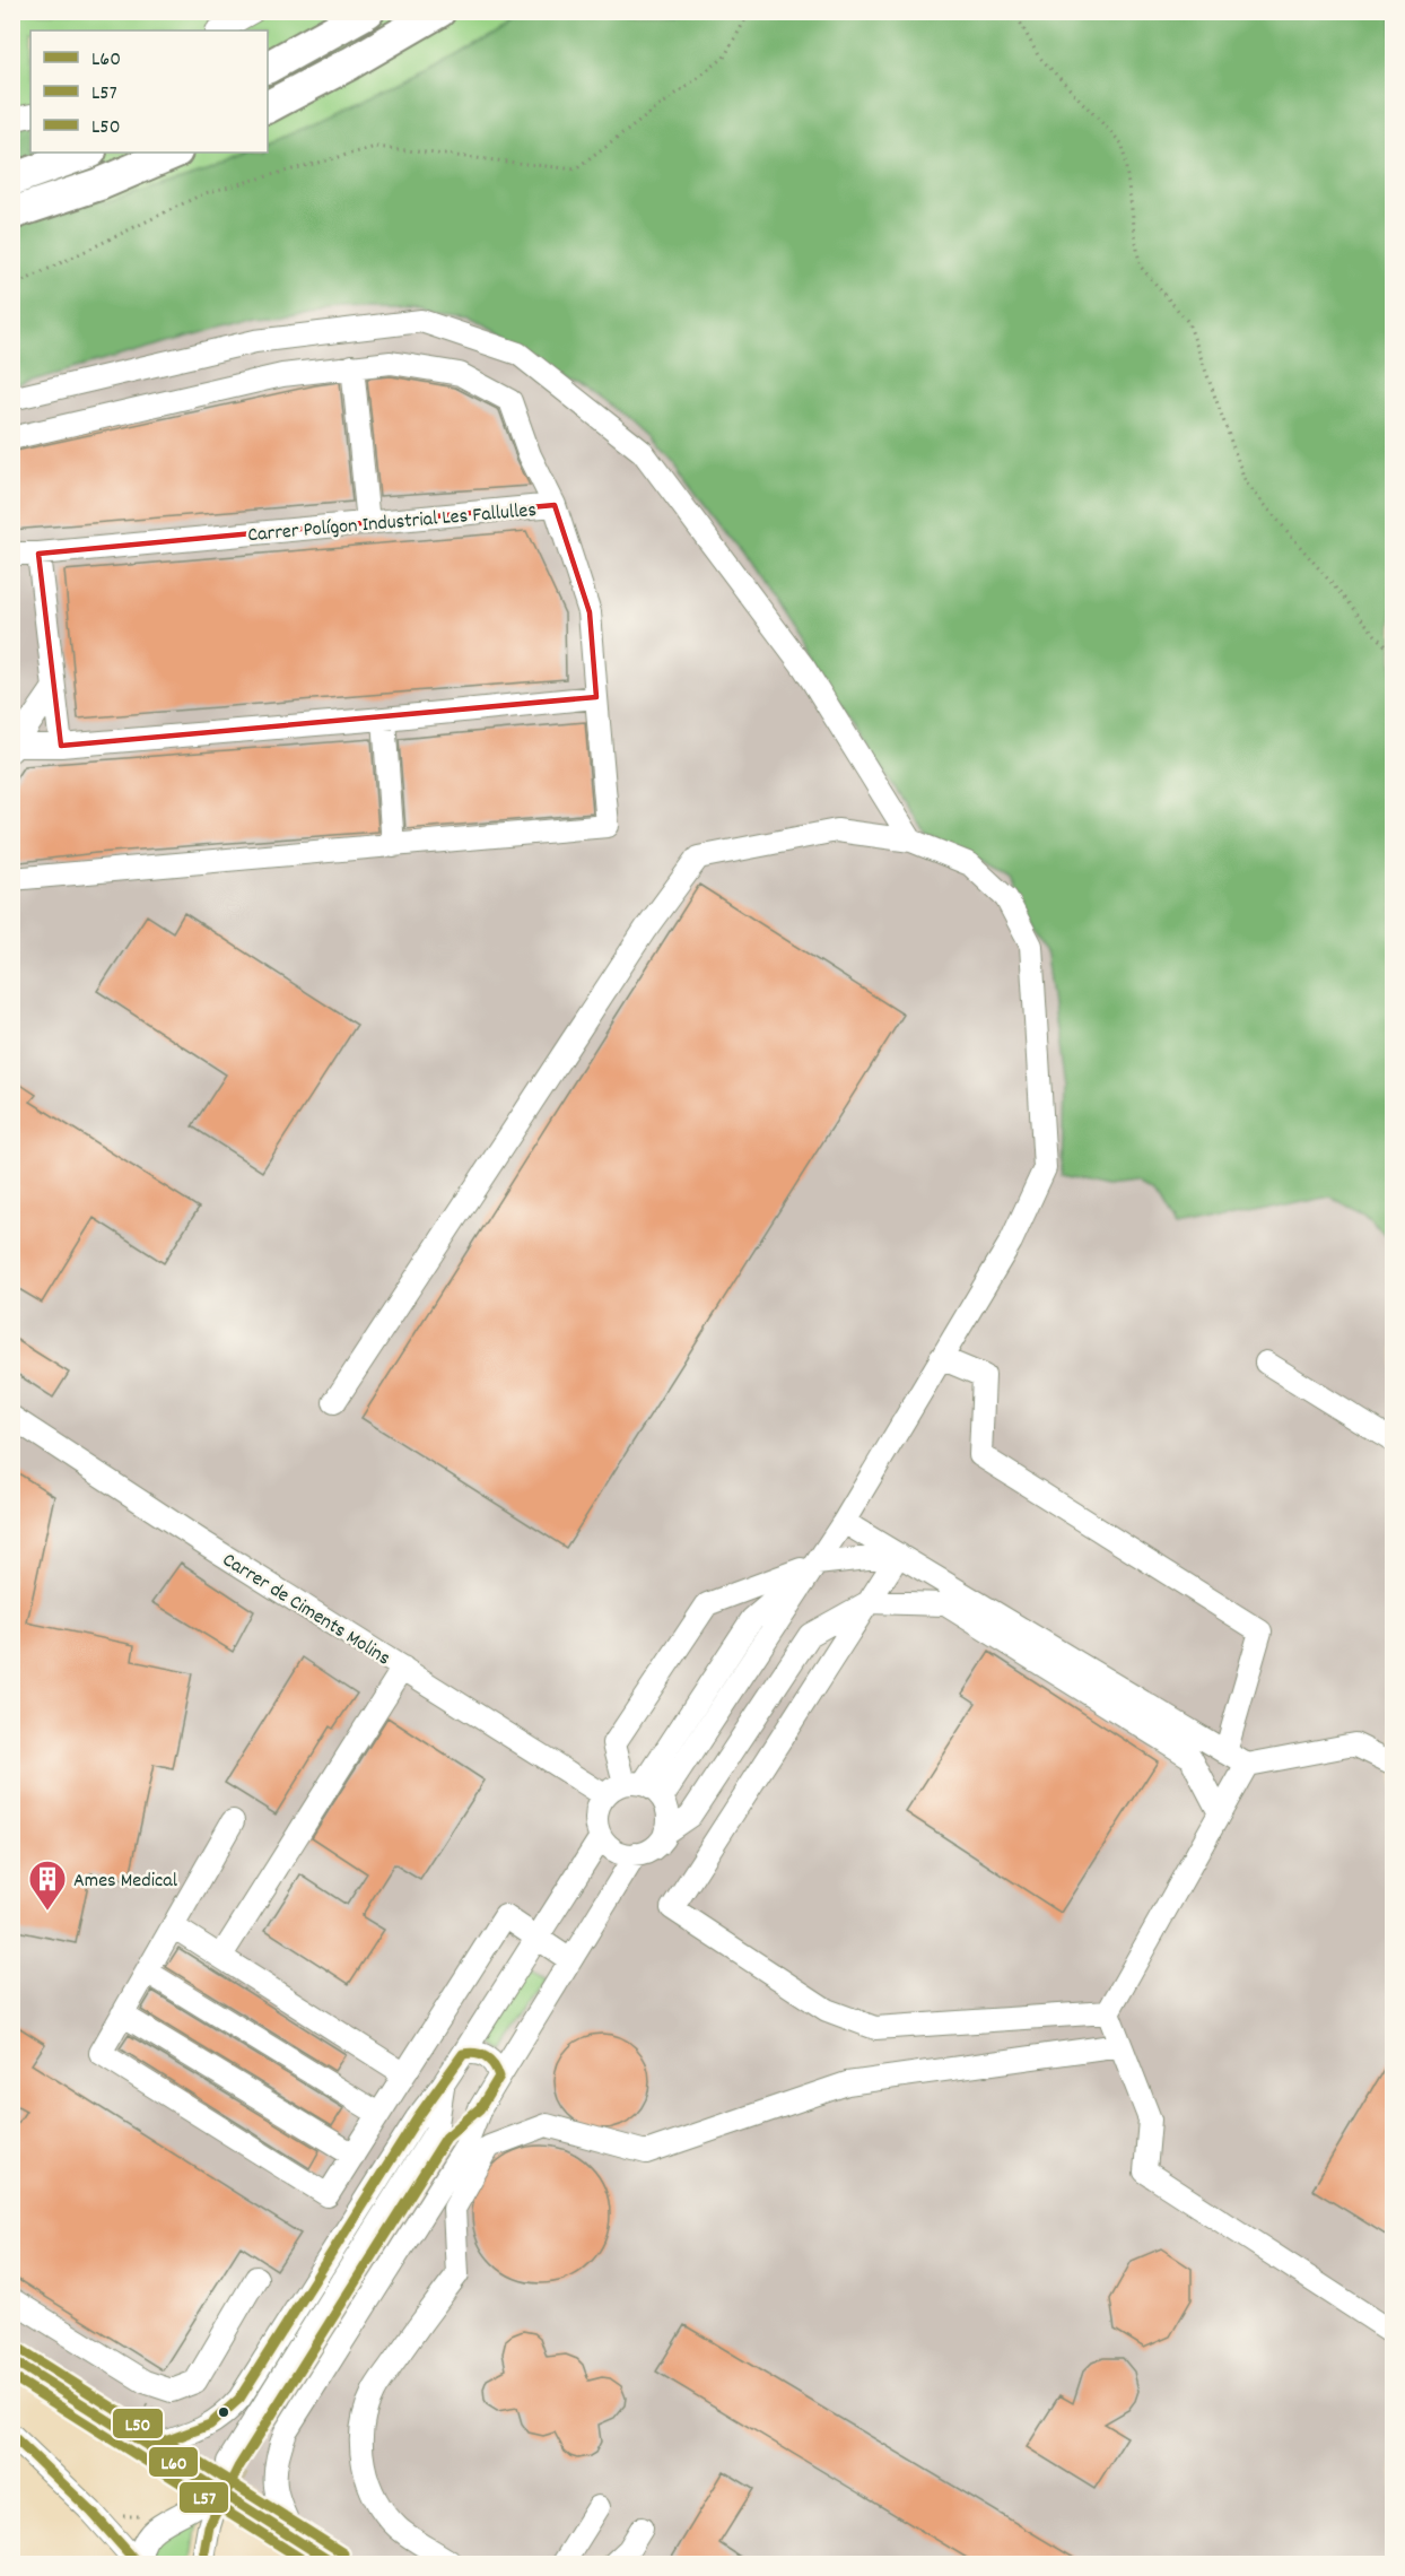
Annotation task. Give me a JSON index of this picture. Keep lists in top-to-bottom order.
{
  "streets": {
    "street": ["Carrer Polígon Industrial Les Fallulles", "Carrer de Ciments Molins"]
  },
  "places": {
    "building": ["Ames Medical"]
  },
  "lines": ["transit line L60", "transit line L50", "transit line L57"],
  "legend": ["L60", "L57", "L50"]
}
